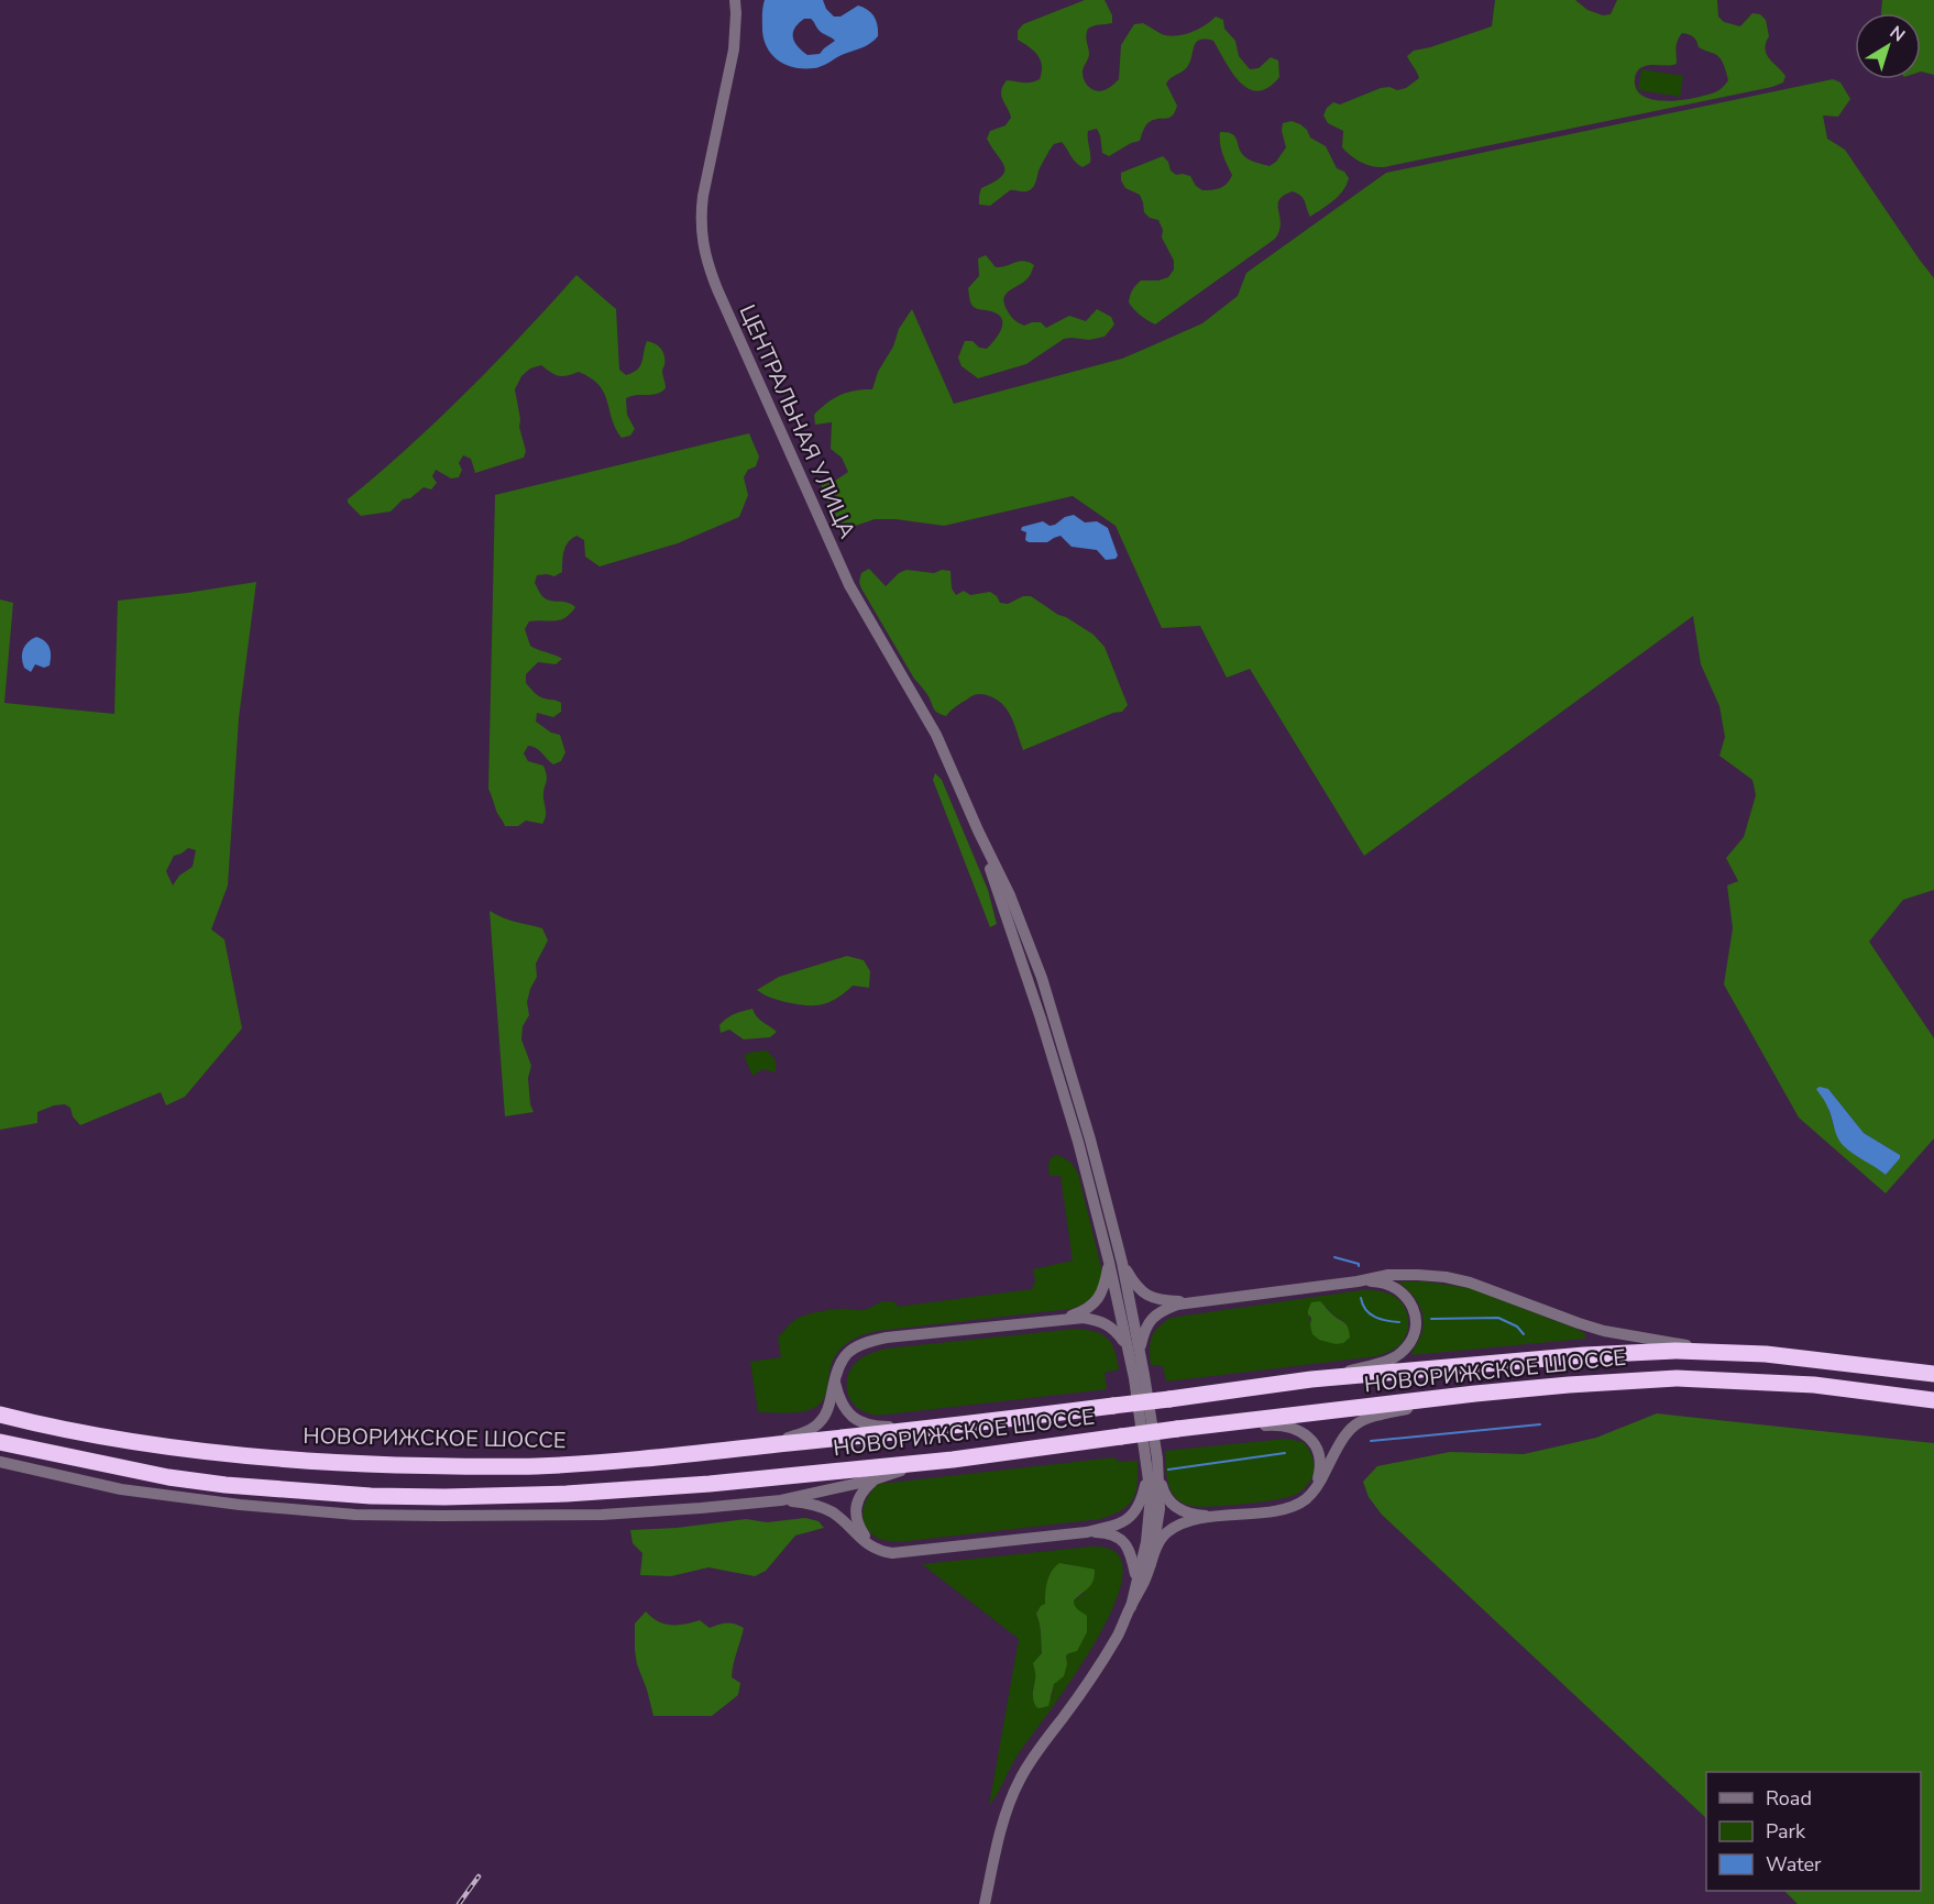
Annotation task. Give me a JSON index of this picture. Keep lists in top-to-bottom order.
{
  "streets": {
    "highway": ["НОВОРИЖСКОЕ ШОССЕ"],
    "street": ["ЦЕНТРАЛЬНАЯ УЛИЦА"]
  },
  "legend": ["Road", "Park", "Water"],
  "north": "top right"
}
